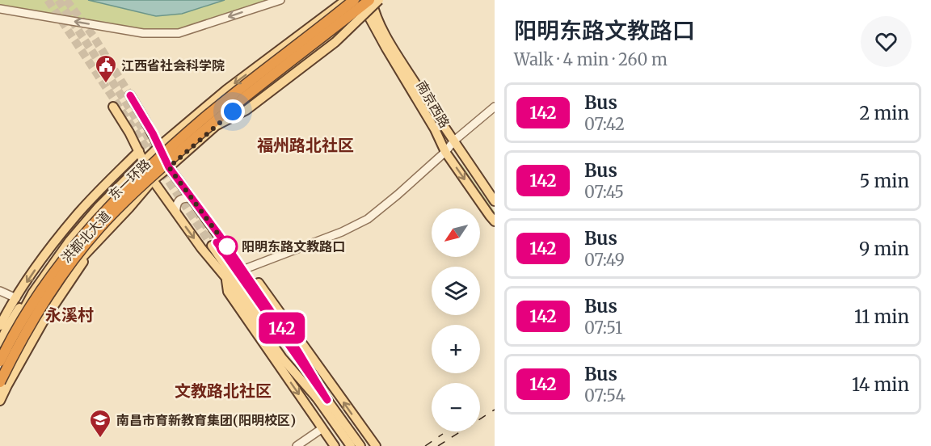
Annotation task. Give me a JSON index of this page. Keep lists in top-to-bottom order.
{
  "streets": {
    "highway": ["东一环路"],
    "main road": ["南京西路", "洪都北大道"]
  },
  "crossings": [
    ["南京西路", "东一环路"],
    ["南京西路", "洪都北大道"],
    ["东一环路", "洪都北大道"]
  ],
  "districts": ["福州路北社区", "永溪村", "文教路北社区"],
  "places": {
    "public building": ["江西省社会科学院"],
    "other": ["阳明东路文教路口"],
    "school or university": ["南昌市育新教育集团(阳明校区)"]
  },
  "lines": ["bus line 142"],
  "north": "bottom left",
  "page": {
    "on_map": "142",
    "heading": ["阳明东路文教路口", "Walk · 4 min · 260 m"],
    "list": [
      {
        "mark": "142",
        "name": "Bus",
        "note": "07:42",
        "value": "2 min"
      },
      {
        "mark": "142",
        "name": "Bus",
        "note": "07:45",
        "value": "5 min"
      },
      {
        "mark": "142",
        "name": "Bus",
        "note": "07:49",
        "value": "9 min"
      },
      {
        "mark": "142",
        "name": "Bus",
        "note": "07:51",
        "value": "11 min"
      },
      {
        "mark": "142",
        "name": "Bus",
        "note": "07:54",
        "value": "14 min"
      }
    ],
    "map_buttons": ["+", "−"]
  }
}
